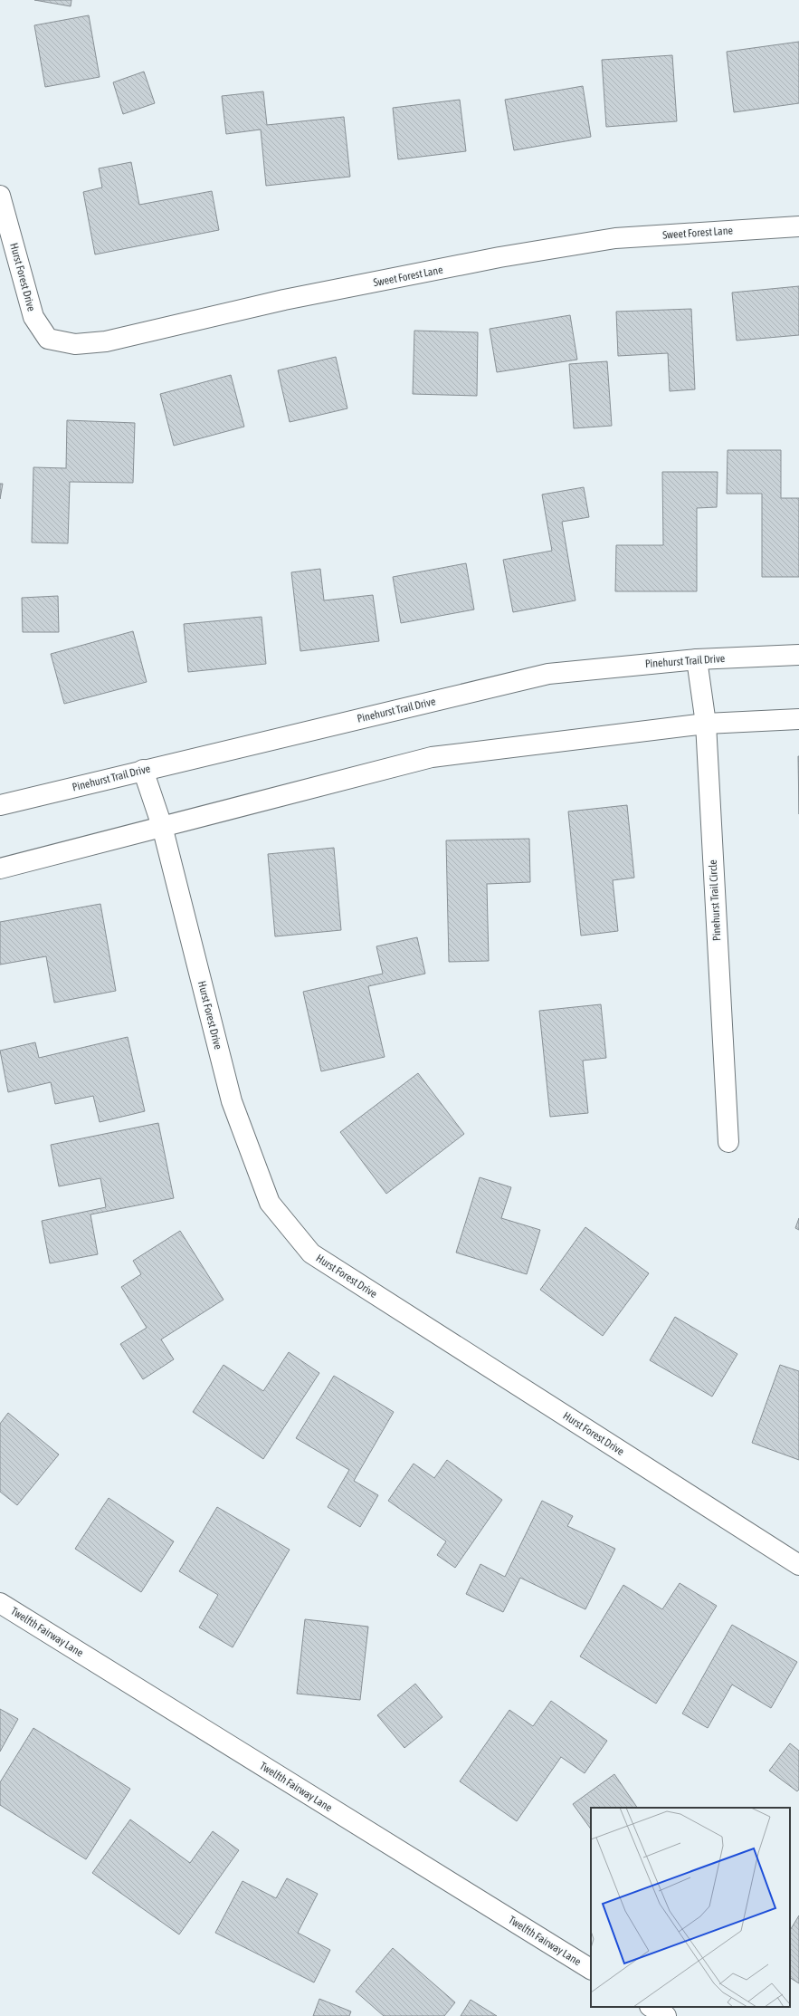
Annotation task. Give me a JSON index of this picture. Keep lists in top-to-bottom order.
{
  "streets": {
    "street": [
      "Sweet Forest Lane",
      "Hurst Forest Drive",
      "Pinehurst Trail Drive",
      "Pinehurst Trail Circle",
      "Twelfth Fairway Lane"
    ]
  },
  "crossings": [
    ["Sweet Forest Lane", "Hurst Forest Drive"],
    ["Hurst Forest Drive", "Pinehurst Trail Drive"],
    ["Pinehurst Trail Drive", "Pinehurst Trail Circle"]
  ]
}
